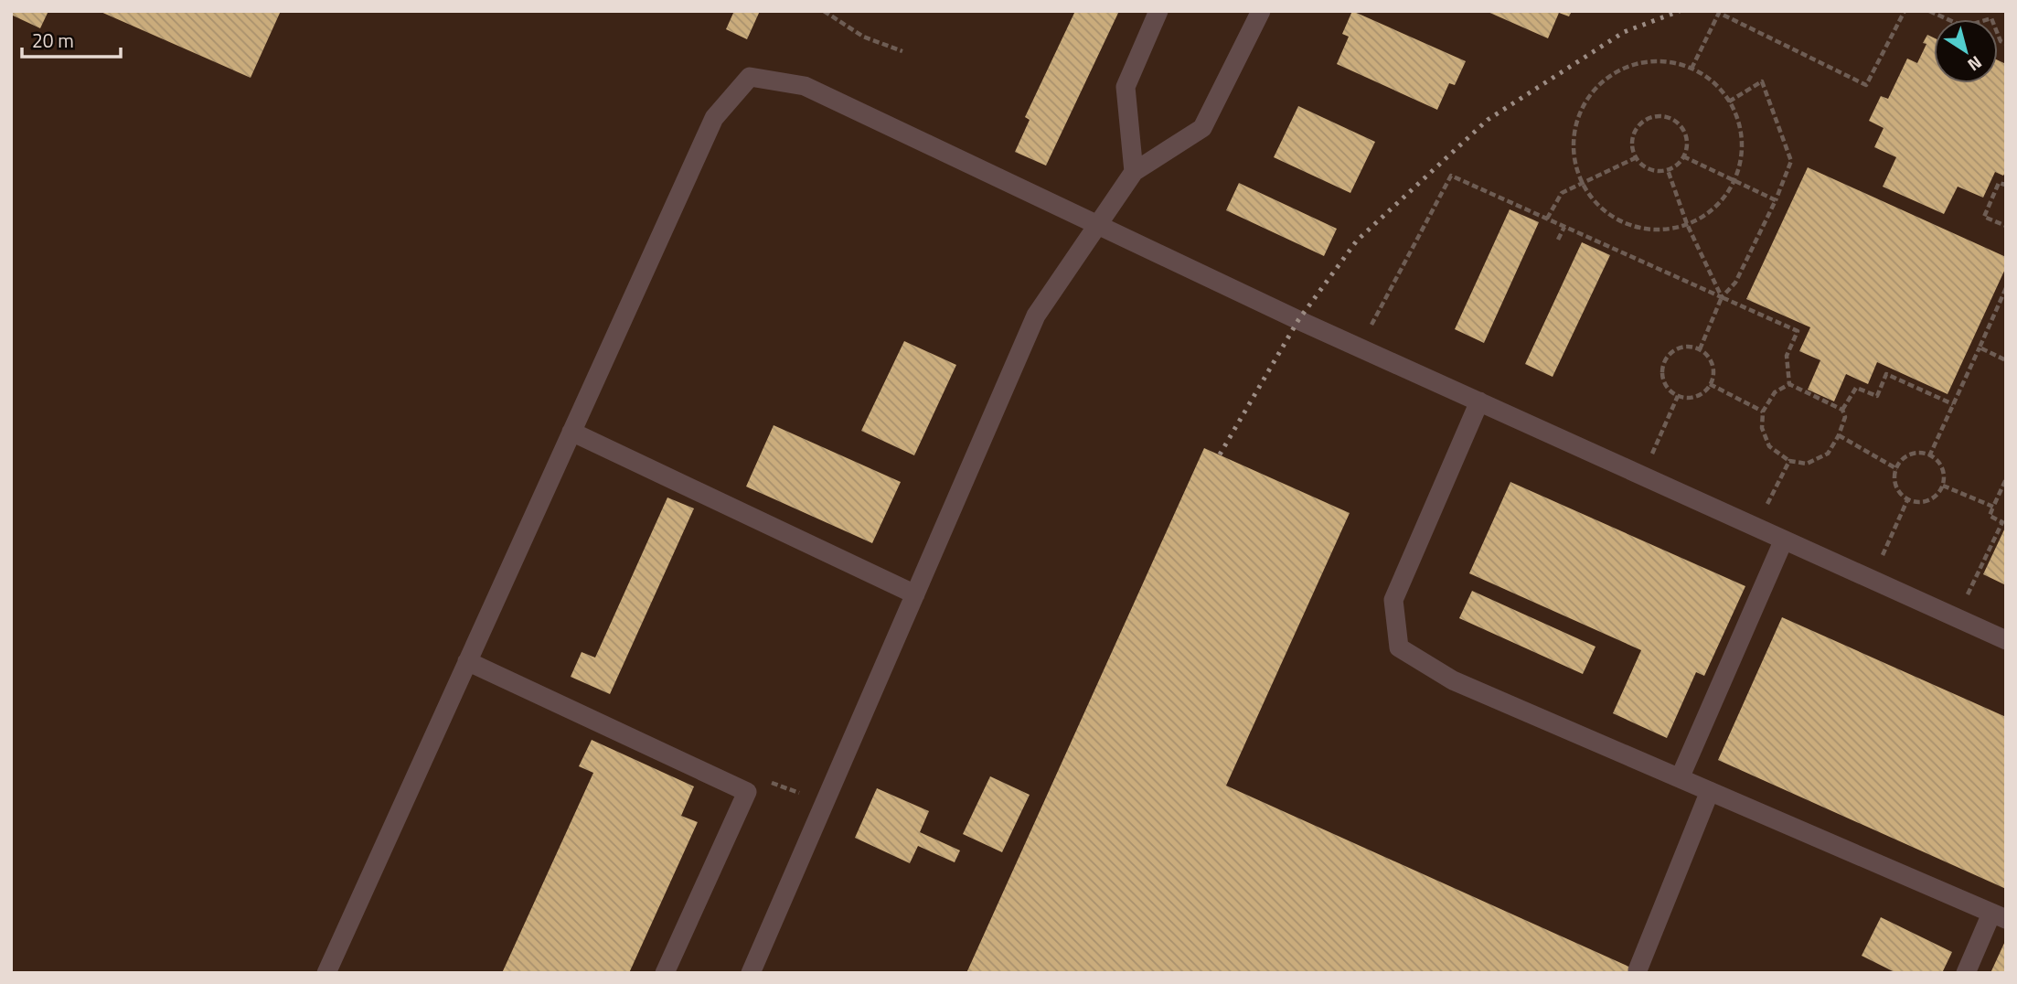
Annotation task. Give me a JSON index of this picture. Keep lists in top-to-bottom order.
{
  "scale_bar": "20 m",
  "north": "bottom right"
}
